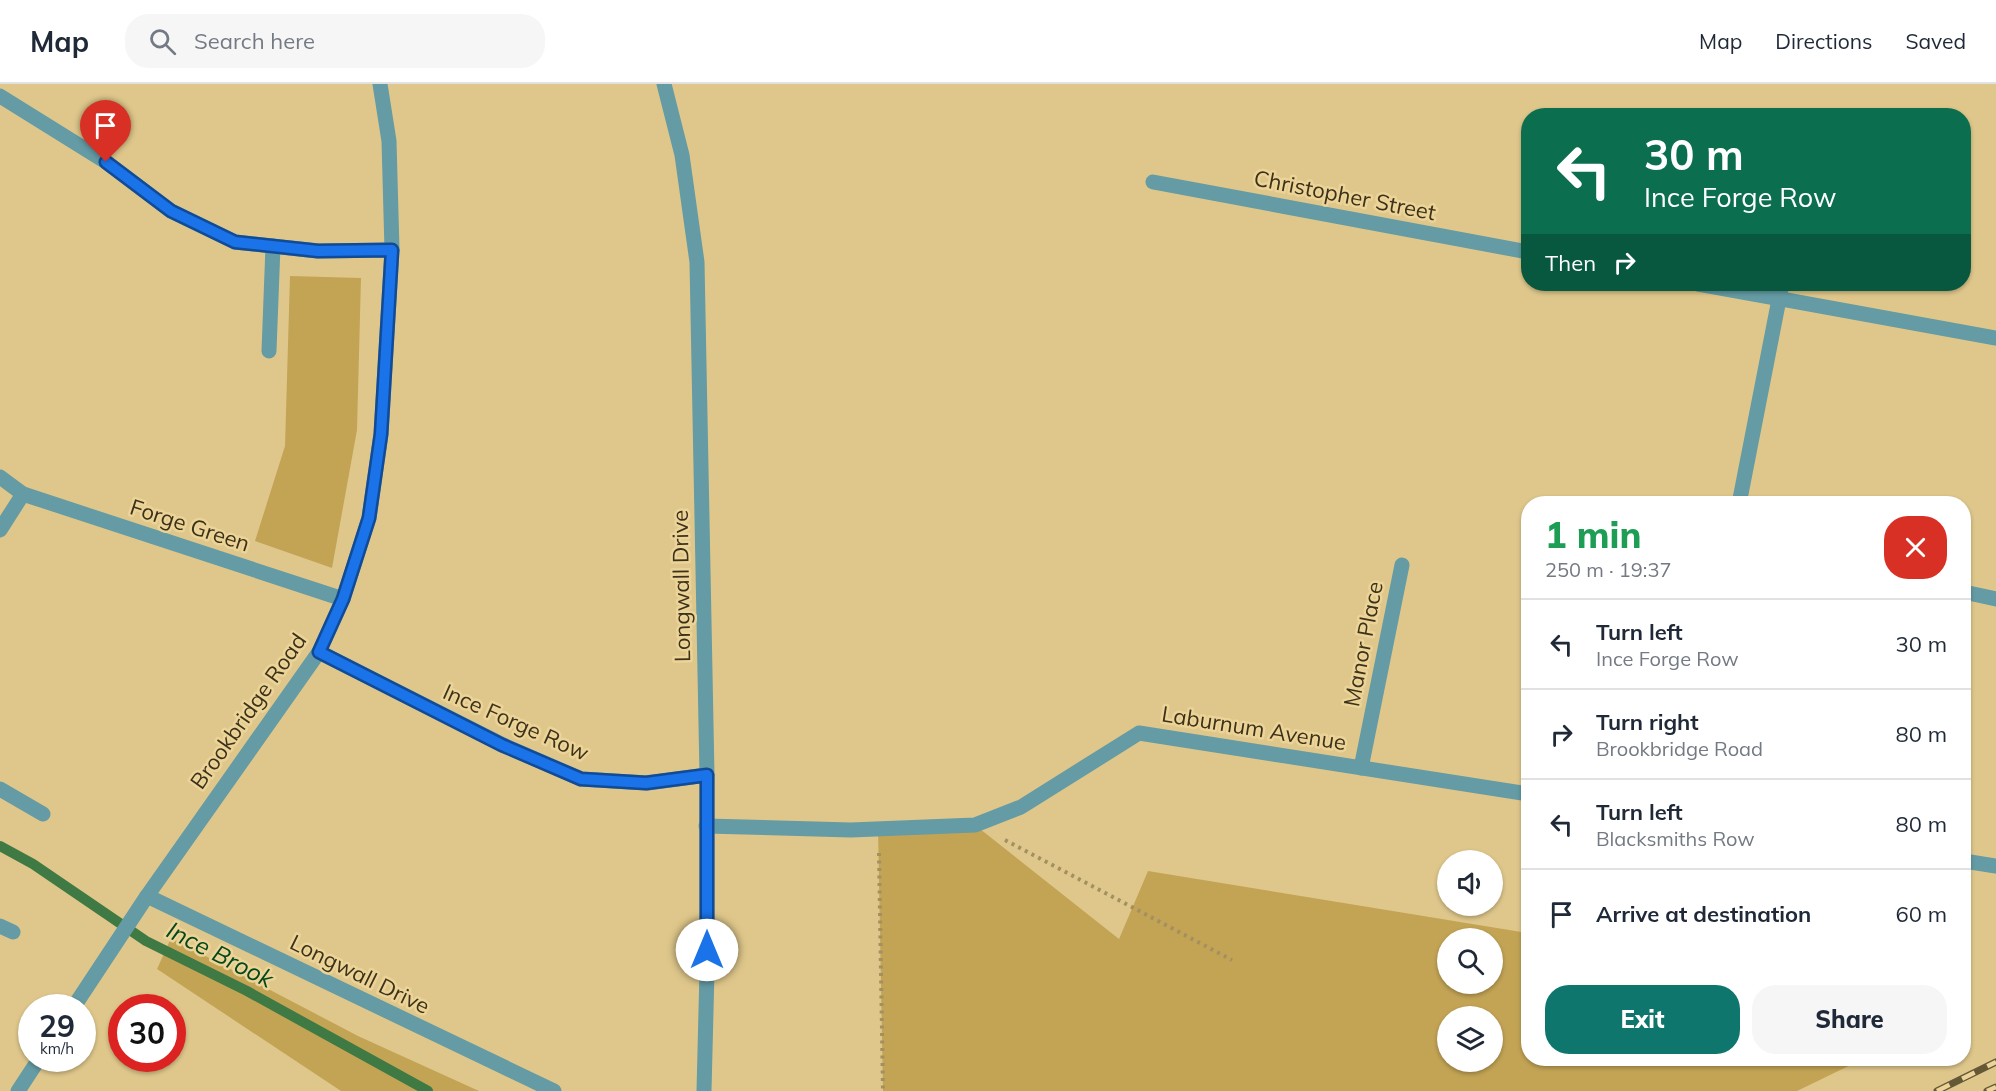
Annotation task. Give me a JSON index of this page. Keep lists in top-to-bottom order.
{
  "streets": {
    "street": [
      "Christopher Street",
      "Forge Green",
      "Longwall Drive",
      "Manor Place",
      "Brookbridge Road",
      "Ince Forge Row",
      "Laburnum Avenue"
    ]
  },
  "crossings": [
    ["Forge Green", "Brookbridge Road"],
    ["Longwall Drive", "Brookbridge Road"],
    ["Longwall Drive", "Ince Forge Row"],
    ["Longwall Drive", "Laburnum Avenue"],
    ["Manor Place", "Laburnum Avenue"],
    ["Brookbridge Road", "Ince Forge Row"]
  ],
  "water": ["Ince Brook"],
  "page": {
    "header": "Map",
    "search": "Search here",
    "nav": ["Map", "Directions", "Saved"],
    "turn": ["30 m", "Ince Forge Row"],
    "then": "Then",
    "heading": ["1 min", "250 m · 19:37"],
    "list": [
      {
        "name": "Turn left",
        "note": "Ince Forge Row",
        "value": "30 m"
      },
      {
        "name": "Turn right",
        "note": "Brookbridge Road",
        "value": "80 m"
      },
      {
        "name": "Turn left",
        "note": "Blacksmiths Row",
        "value": "80 m"
      },
      {
        "name": "Arrive at destination",
        "value": "60 m"
      }
    ],
    "buttons": ["Exit", "Share"],
    "speed": "29 km/h",
    "limit": "30"
  }
}
